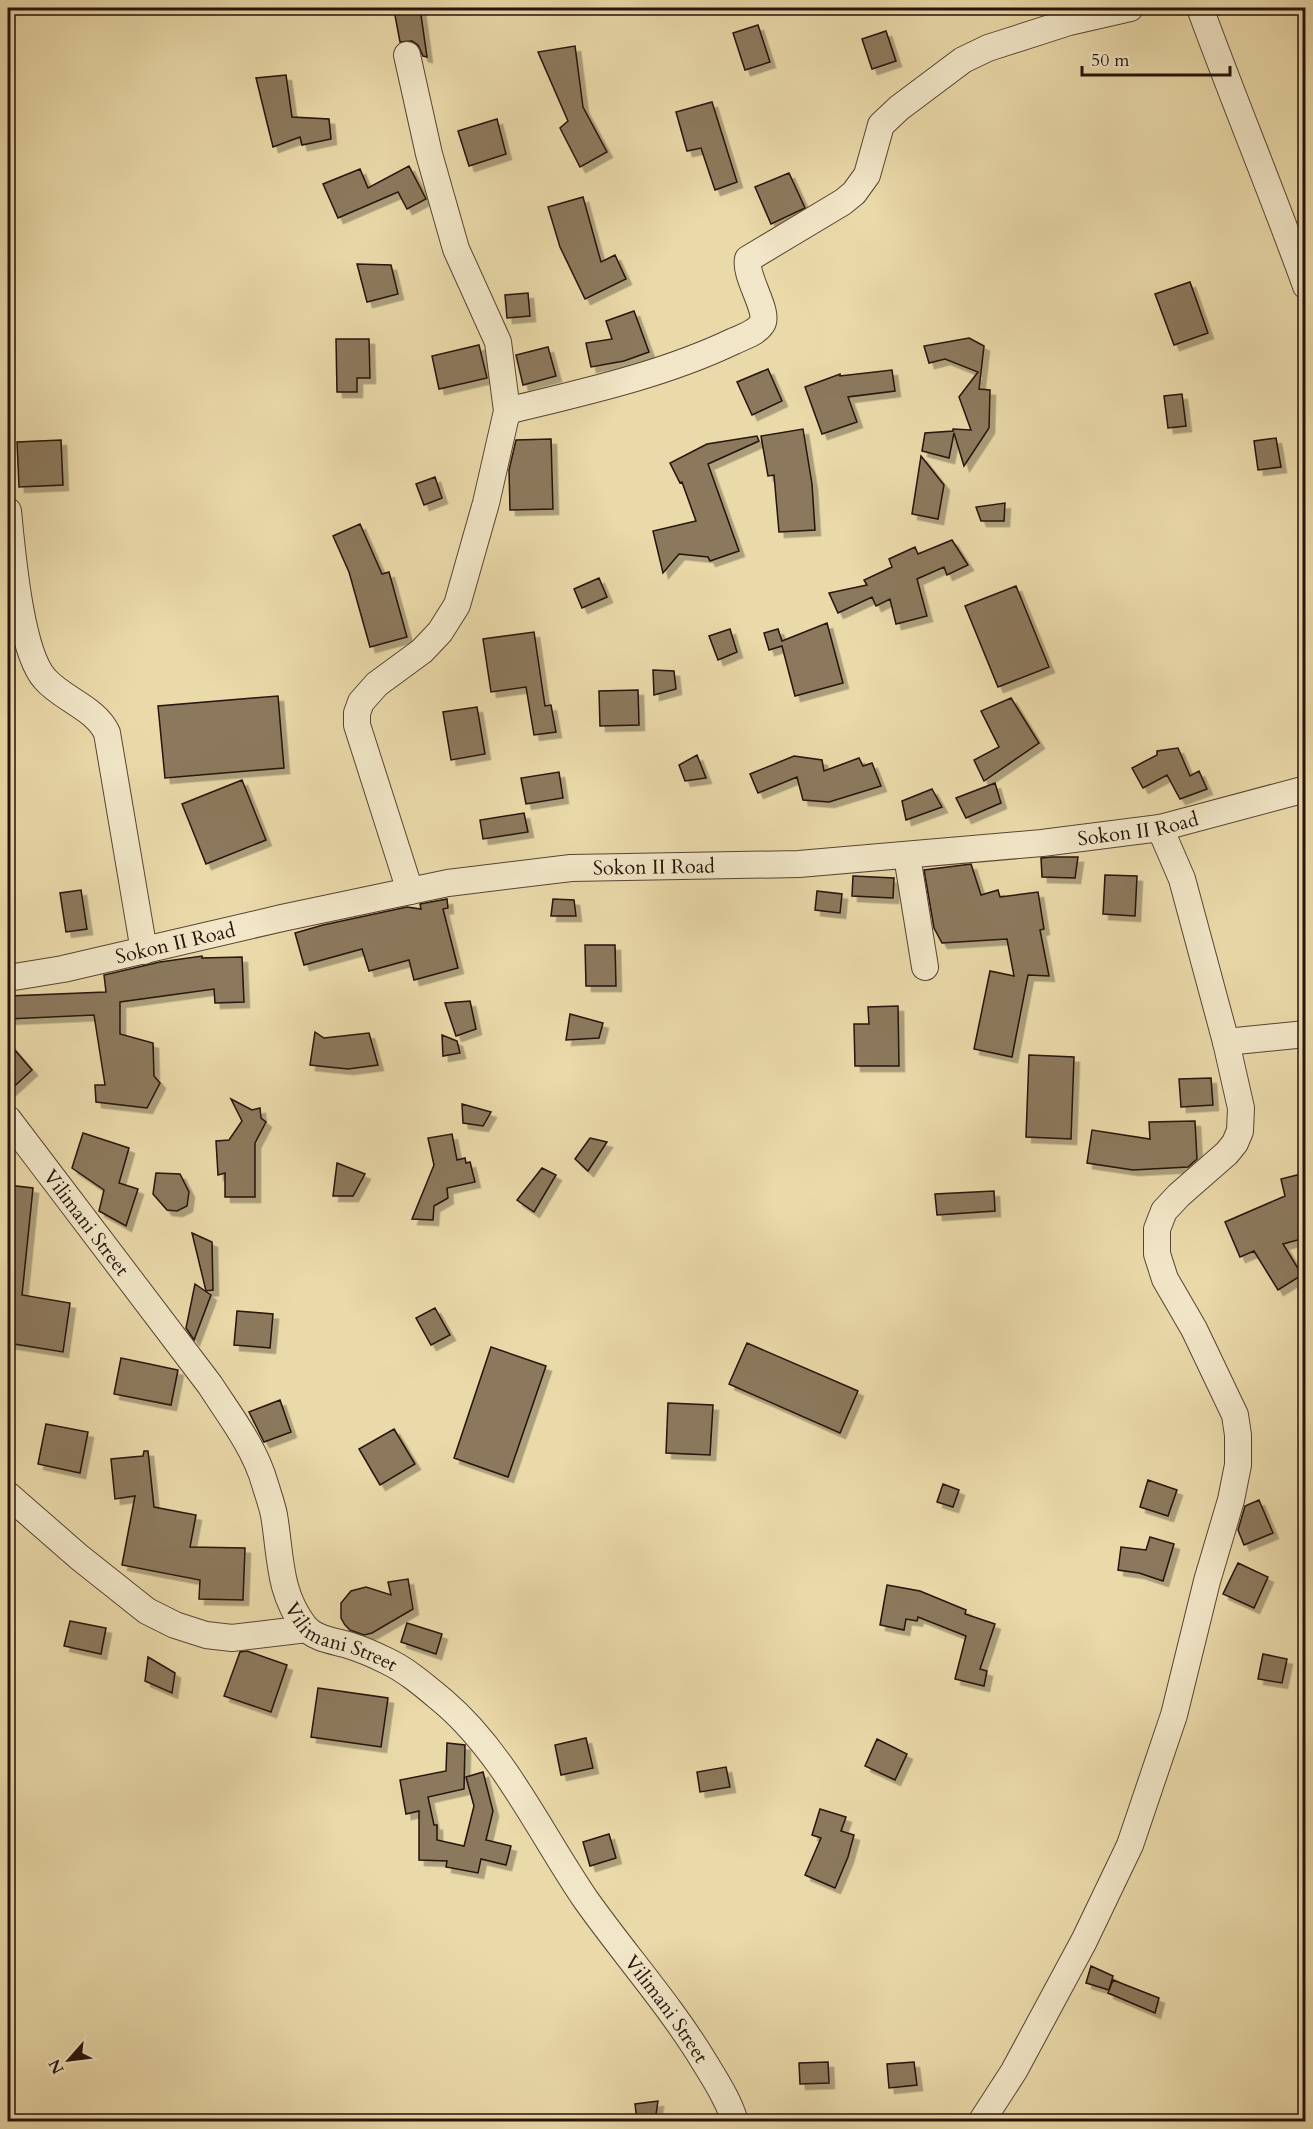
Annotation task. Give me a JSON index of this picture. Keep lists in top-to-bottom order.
{
  "streets": {
    "street": ["Sokon II Road", "Vilimani Street"]
  },
  "scale_bar": "50 m",
  "north": "bottom left"
}
